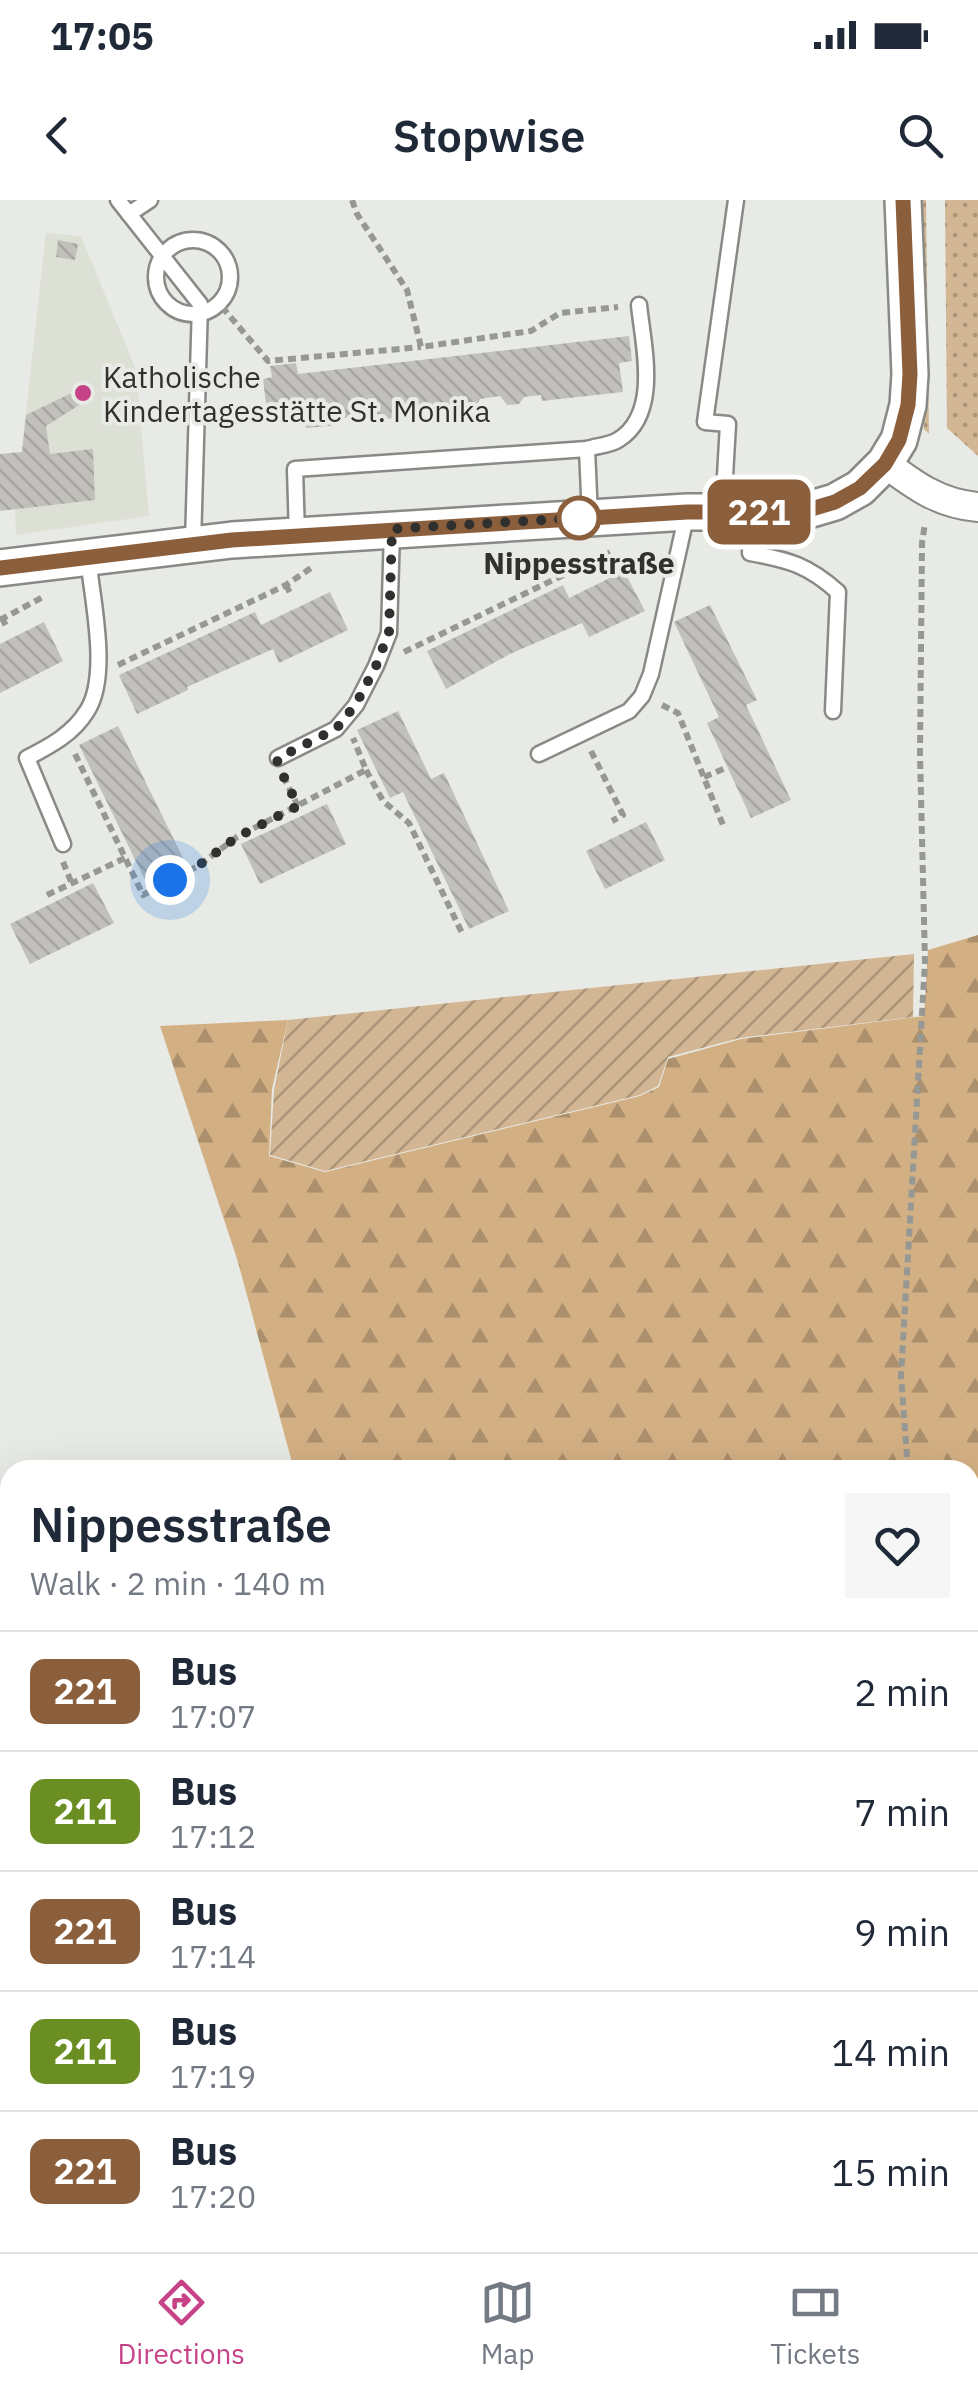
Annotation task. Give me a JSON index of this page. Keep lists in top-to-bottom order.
{
  "places": ["Katholische Kindertagesstätte St. Monika", "Nippesstraße"],
  "lines": ["bus line 221"],
  "page": {
    "status": "17:05",
    "header": "Stopwise",
    "on_map": "221",
    "heading": ["Nippesstraße", "Walk · 2 min · 140 m"],
    "list": [
      {
        "mark": "221",
        "name": "Bus",
        "note": "17:07",
        "value": "2 min"
      },
      {
        "mark": "211",
        "name": "Bus",
        "note": "17:12",
        "value": "7 min"
      },
      {
        "mark": "221",
        "name": "Bus",
        "note": "17:14",
        "value": "9 min"
      },
      {
        "mark": "211",
        "name": "Bus",
        "note": "17:19",
        "value": "14 min"
      },
      {
        "mark": "221",
        "name": "Bus",
        "note": "17:20",
        "value": "15 min"
      }
    ],
    "tabs": ["Directions", "Map", "Tickets"]
  }
}
